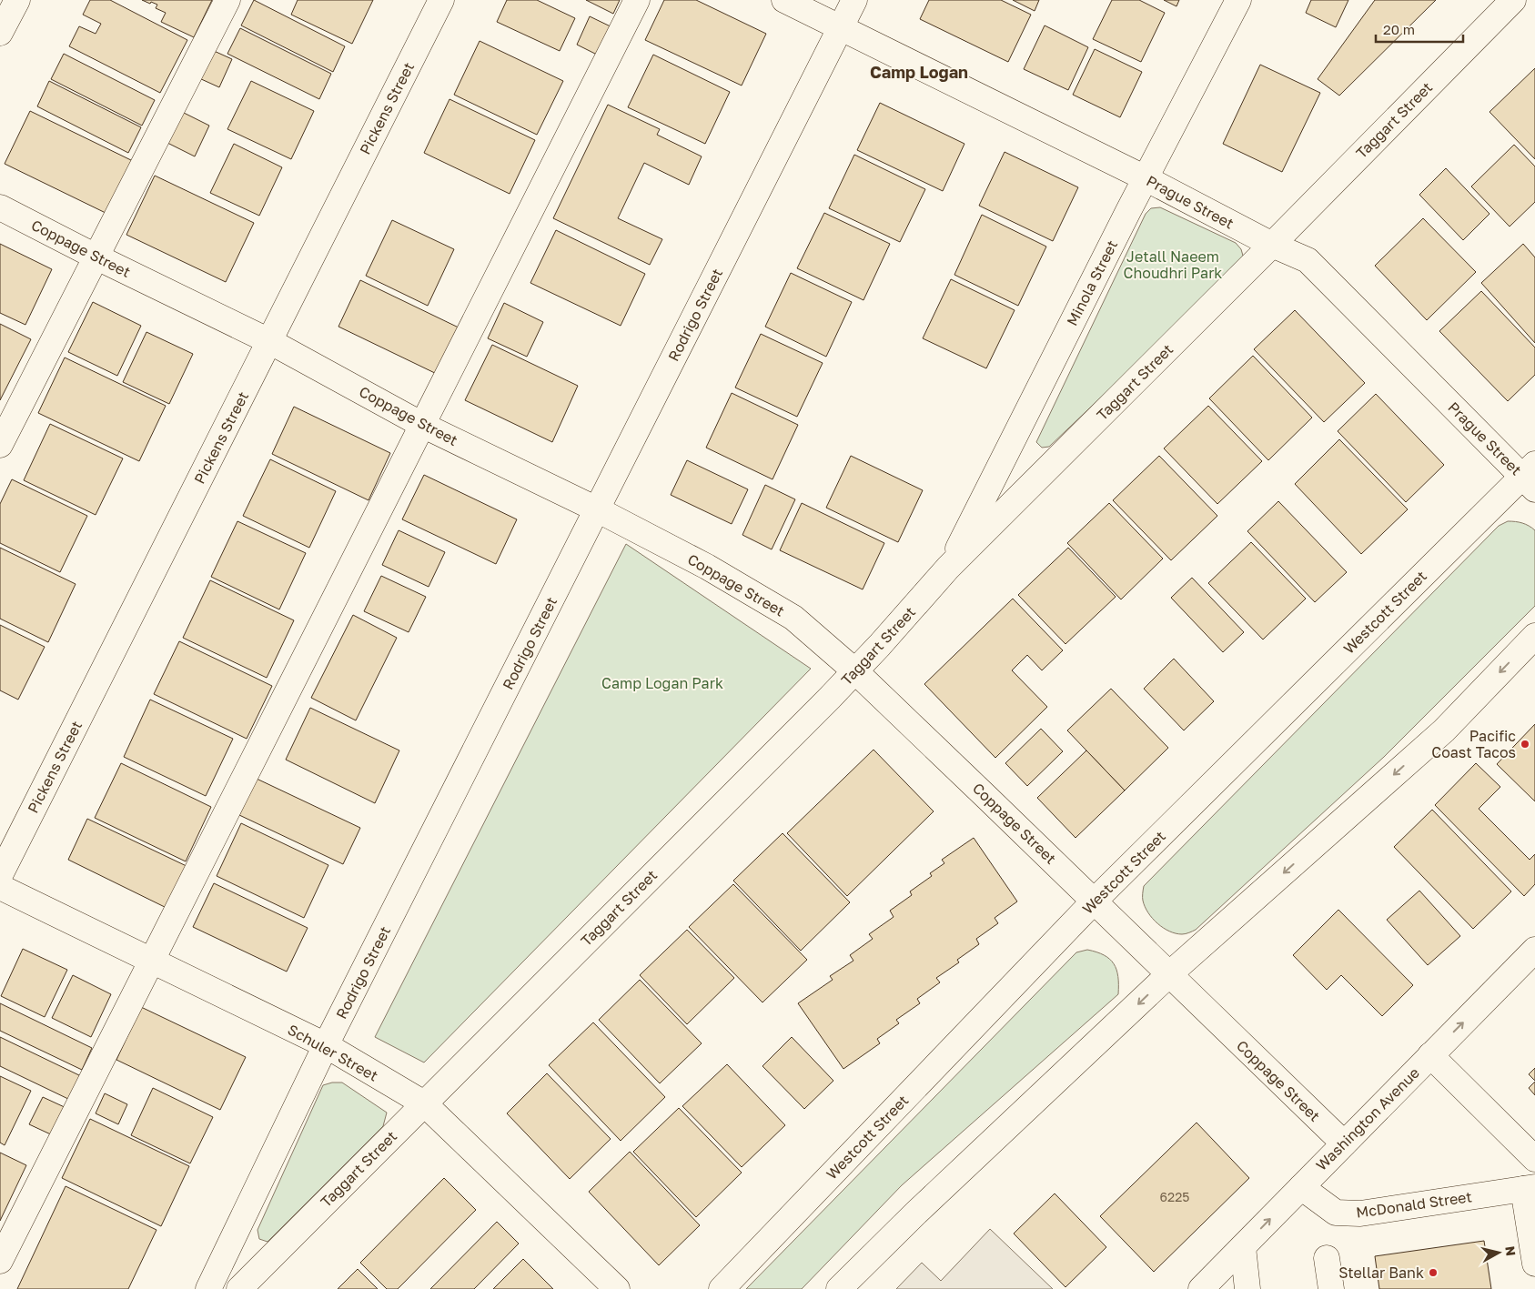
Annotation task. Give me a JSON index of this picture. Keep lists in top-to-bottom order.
{
  "streets": {
    "street": [
      "Pickens Street",
      "Taggart Street",
      "Prague Street",
      "Coppage Street",
      "Minola Street",
      "Rodrigo Street",
      "Westcott Street",
      "Schuler Street",
      "Washington Avenue",
      "McDonald Street"
    ]
  },
  "crossings": [
    ["Pickens Street", "Coppage Street"],
    ["Taggart Street", "Prague Street"],
    ["Taggart Street", "Coppage Street"],
    ["Taggart Street", "Minola Street"],
    ["Taggart Street", "Schuler Street"],
    ["Prague Street", "Minola Street"],
    ["Prague Street", "Rodrigo Street"],
    ["Prague Street", "Westcott Street"],
    ["Coppage Street", "Rodrigo Street"],
    ["Coppage Street", "Westcott Street"],
    ["Coppage Street", "Washington Avenue"],
    ["Rodrigo Street", "Schuler Street"],
    ["Washington Avenue", "McDonald Street"]
  ],
  "one_way": ["Washington Avenue"],
  "districts": ["Camp Logan"],
  "parks": ["Jetall Naeem Choudhri Park", "Camp Logan Park"],
  "places": ["Pacific Coast Tacos", "Stellar Bank"],
  "house_numbers": ["6225"],
  "scale_bar": "20 m",
  "north": "right"
}
